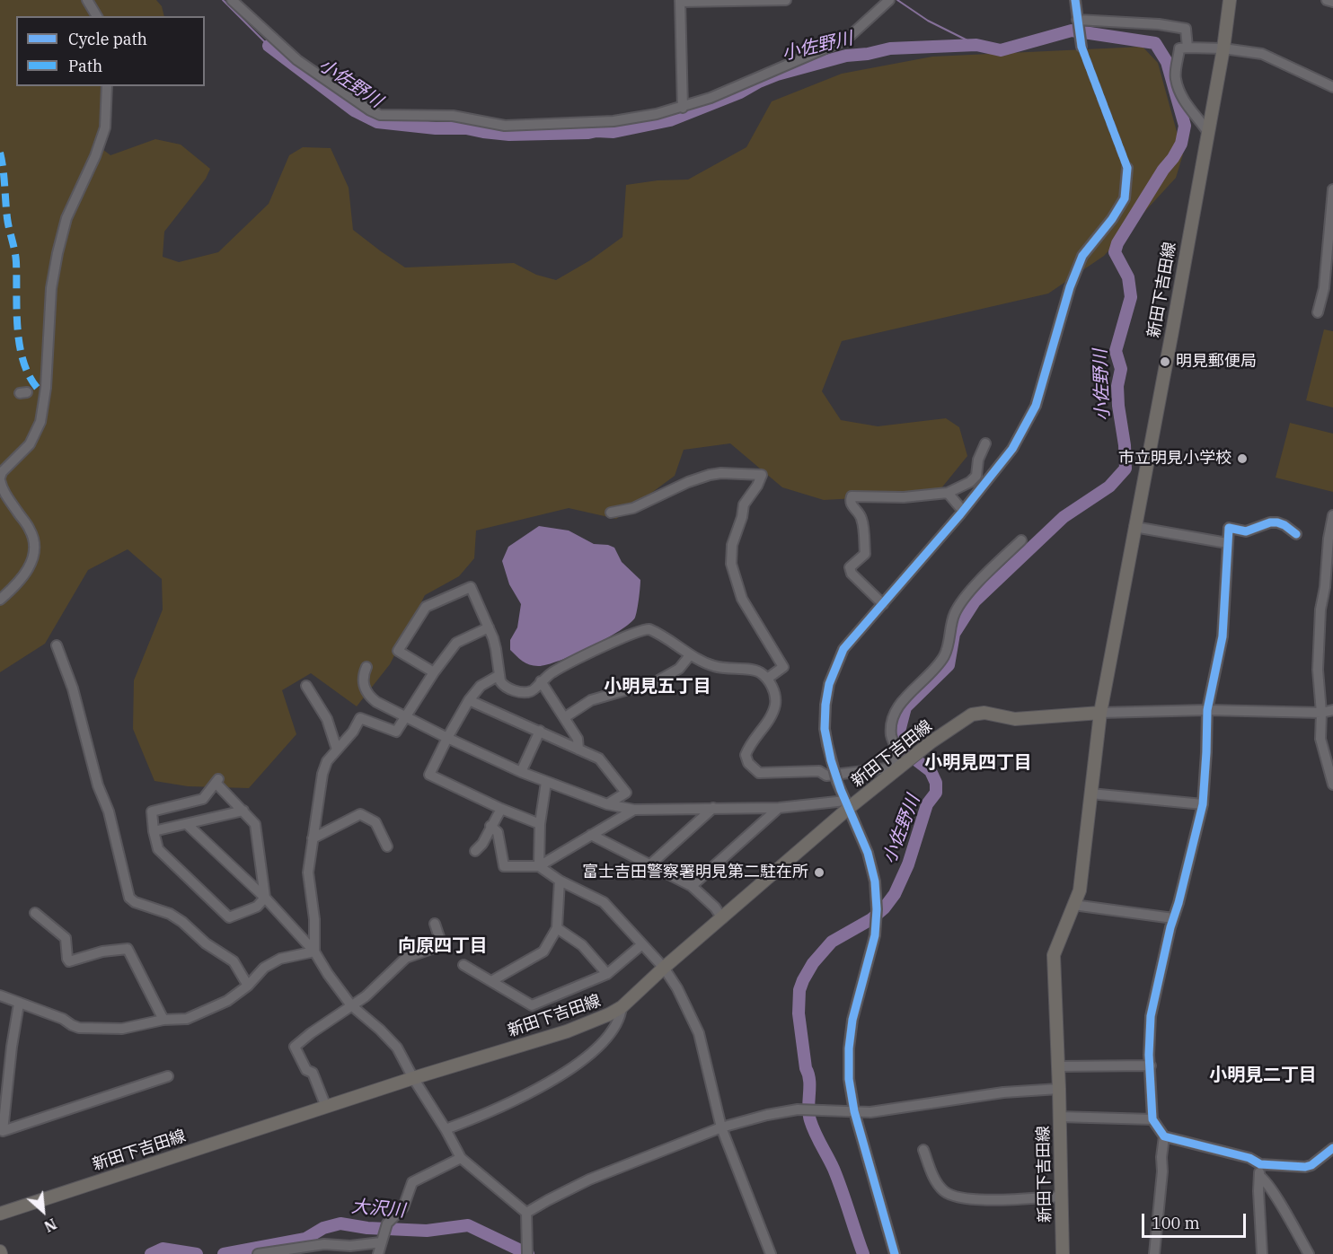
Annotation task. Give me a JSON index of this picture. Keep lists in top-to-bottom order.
{
  "streets": {
    "main road": ["新田下吉田線"]
  },
  "districts": [
    "小明見五丁目",
    "小明見四丁目",
    "向原四丁目",
    "小明見二丁目"
  ],
  "water": ["小佐野川", "大沢川"],
  "places": ["明見郵便局", "市立明見小学校", "富士吉田警察署明見第二駐在所"],
  "legend": ["Cycle path", "Path"],
  "scale_bar": "100 m",
  "north": "bottom right"
}
